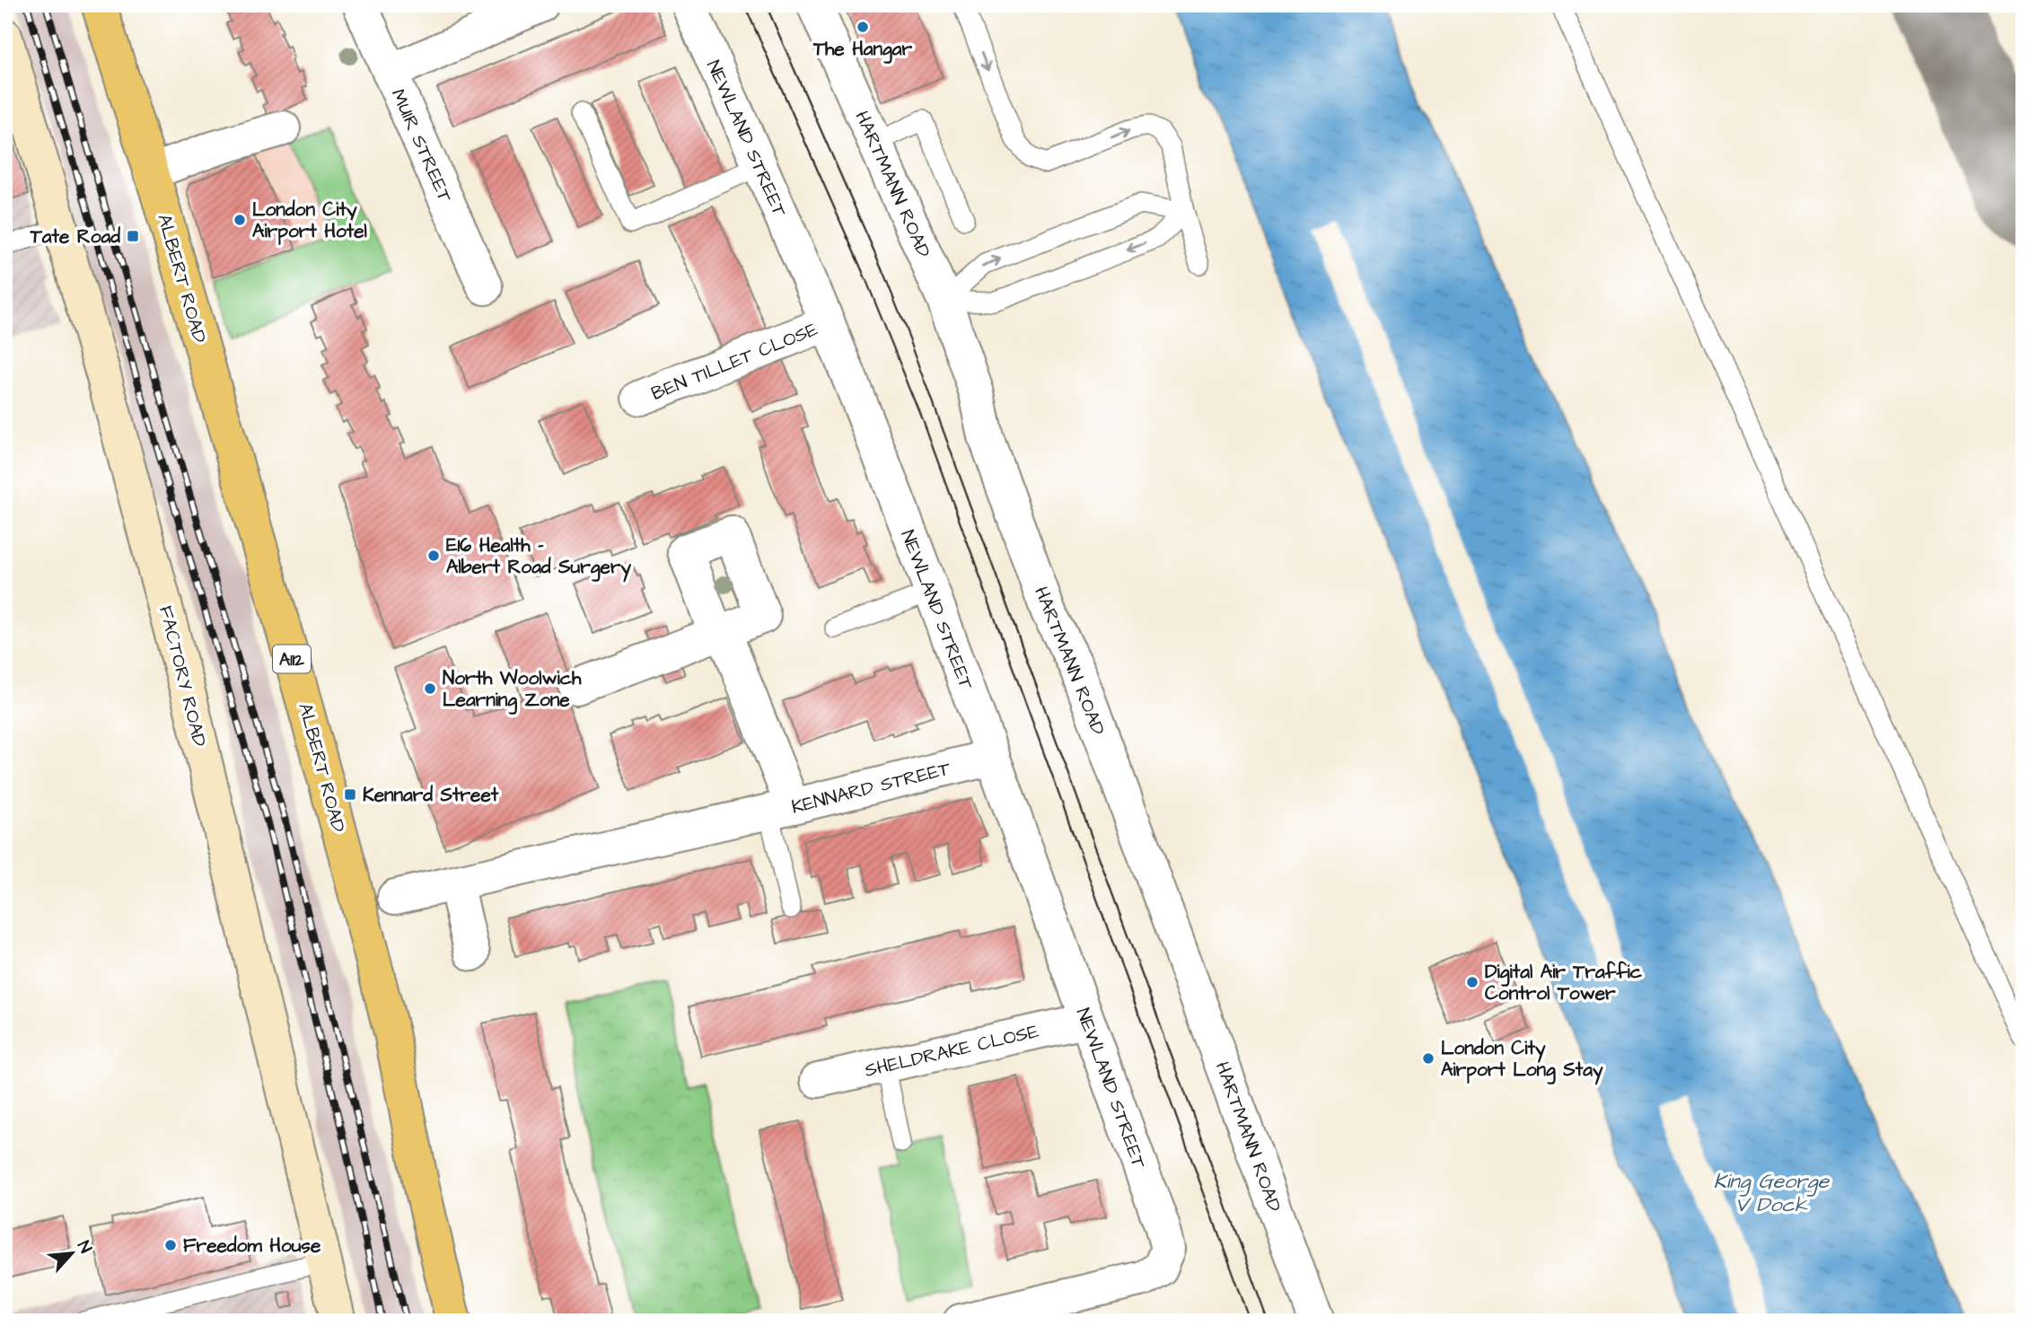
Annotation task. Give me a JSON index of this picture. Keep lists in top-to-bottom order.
{
  "streets": {
    "main road": ["ALBERT ROAD", "A112"],
    "street": [
      "NEWLAND STREET",
      "MUIR STREET",
      "HARTMANN ROAD",
      "BEN TILLET CLOSE",
      "FACTORY ROAD",
      "KENNARD STREET",
      "SHELDRAKE CLOSE"
    ]
  },
  "crossings": [
    ["NEWLAND STREET", "BEN TILLET CLOSE"],
    ["NEWLAND STREET", "KENNARD STREET"],
    ["NEWLAND STREET", "SHELDRAKE CLOSE"]
  ],
  "water": ["King George V Dock"],
  "places": {
    "other": [
      "The Hangar",
      "London City Airport Hotel",
      "E16 Health - Albert Road Surgery",
      "North Woolwich Learning Zone",
      "Digital Air Traffic Control Tower",
      "London City Airport Long Stay",
      "Freedom House"
    ],
    "transit": ["Tate Road", "Kennard Street"]
  },
  "north": "top right"
}
